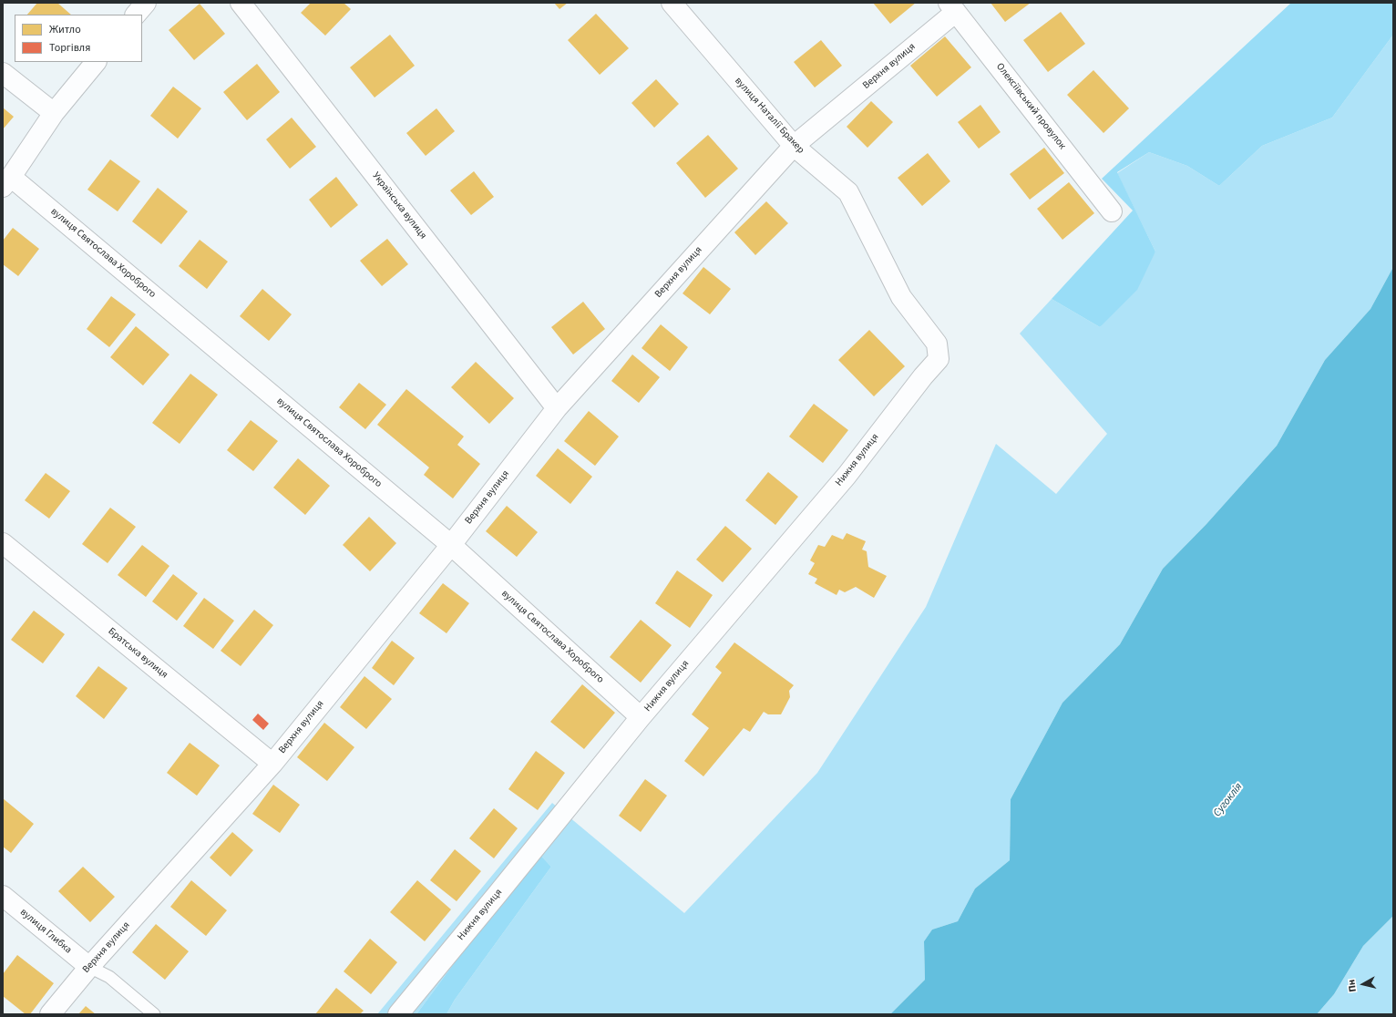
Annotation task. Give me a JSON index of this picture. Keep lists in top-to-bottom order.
{
  "streets": {
    "street": [
      "Верхня вулиця",
      "Олексіївський провулок",
      "вулиця Наталії Бракер",
      "Українська вулиця",
      "вулиця Святослава Хороброго",
      "Нижня вулиця",
      "Братська вулиця",
      "вулиця Глибка"
    ]
  },
  "crossings": [
    ["Верхня вулиця", "Олексіївський провулок"],
    ["Верхня вулиця", "вулиця Наталії Бракер"],
    ["Верхня вулиця", "Українська вулиця"],
    ["Верхня вулиця", "вулиця Святослава Хороброго"],
    ["Верхня вулиця", "Братська вулиця"],
    ["Верхня вулиця", "вулиця Глибка"],
    ["вулиця Наталії Бракер", "Нижня вулиця"],
    ["вулиця Святослава Хороброго", "Нижня вулиця"]
  ],
  "water": ["Сугоклія"],
  "legend": ["Житло", "Торгівля"],
  "north": "left"
}
